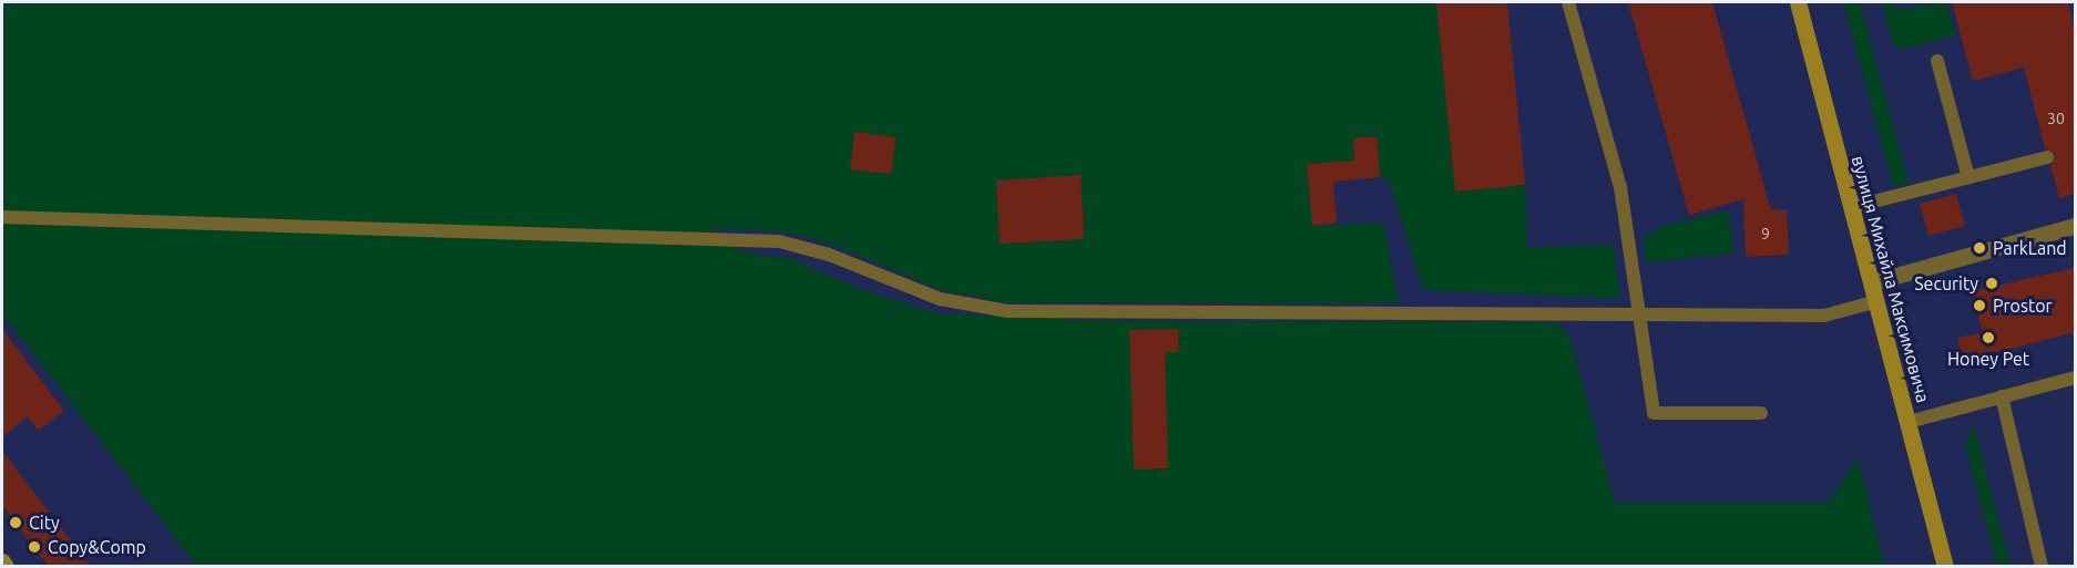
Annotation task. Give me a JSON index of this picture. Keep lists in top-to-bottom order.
{
  "streets": {
    "main road": ["вулиця Михайла Максимовича"]
  },
  "places": [
    "ParkLand",
    "Security",
    "Prostor",
    "Honey Pet",
    "City",
    "Copy&Comp"
  ],
  "house_numbers": ["30", "9"]
}
